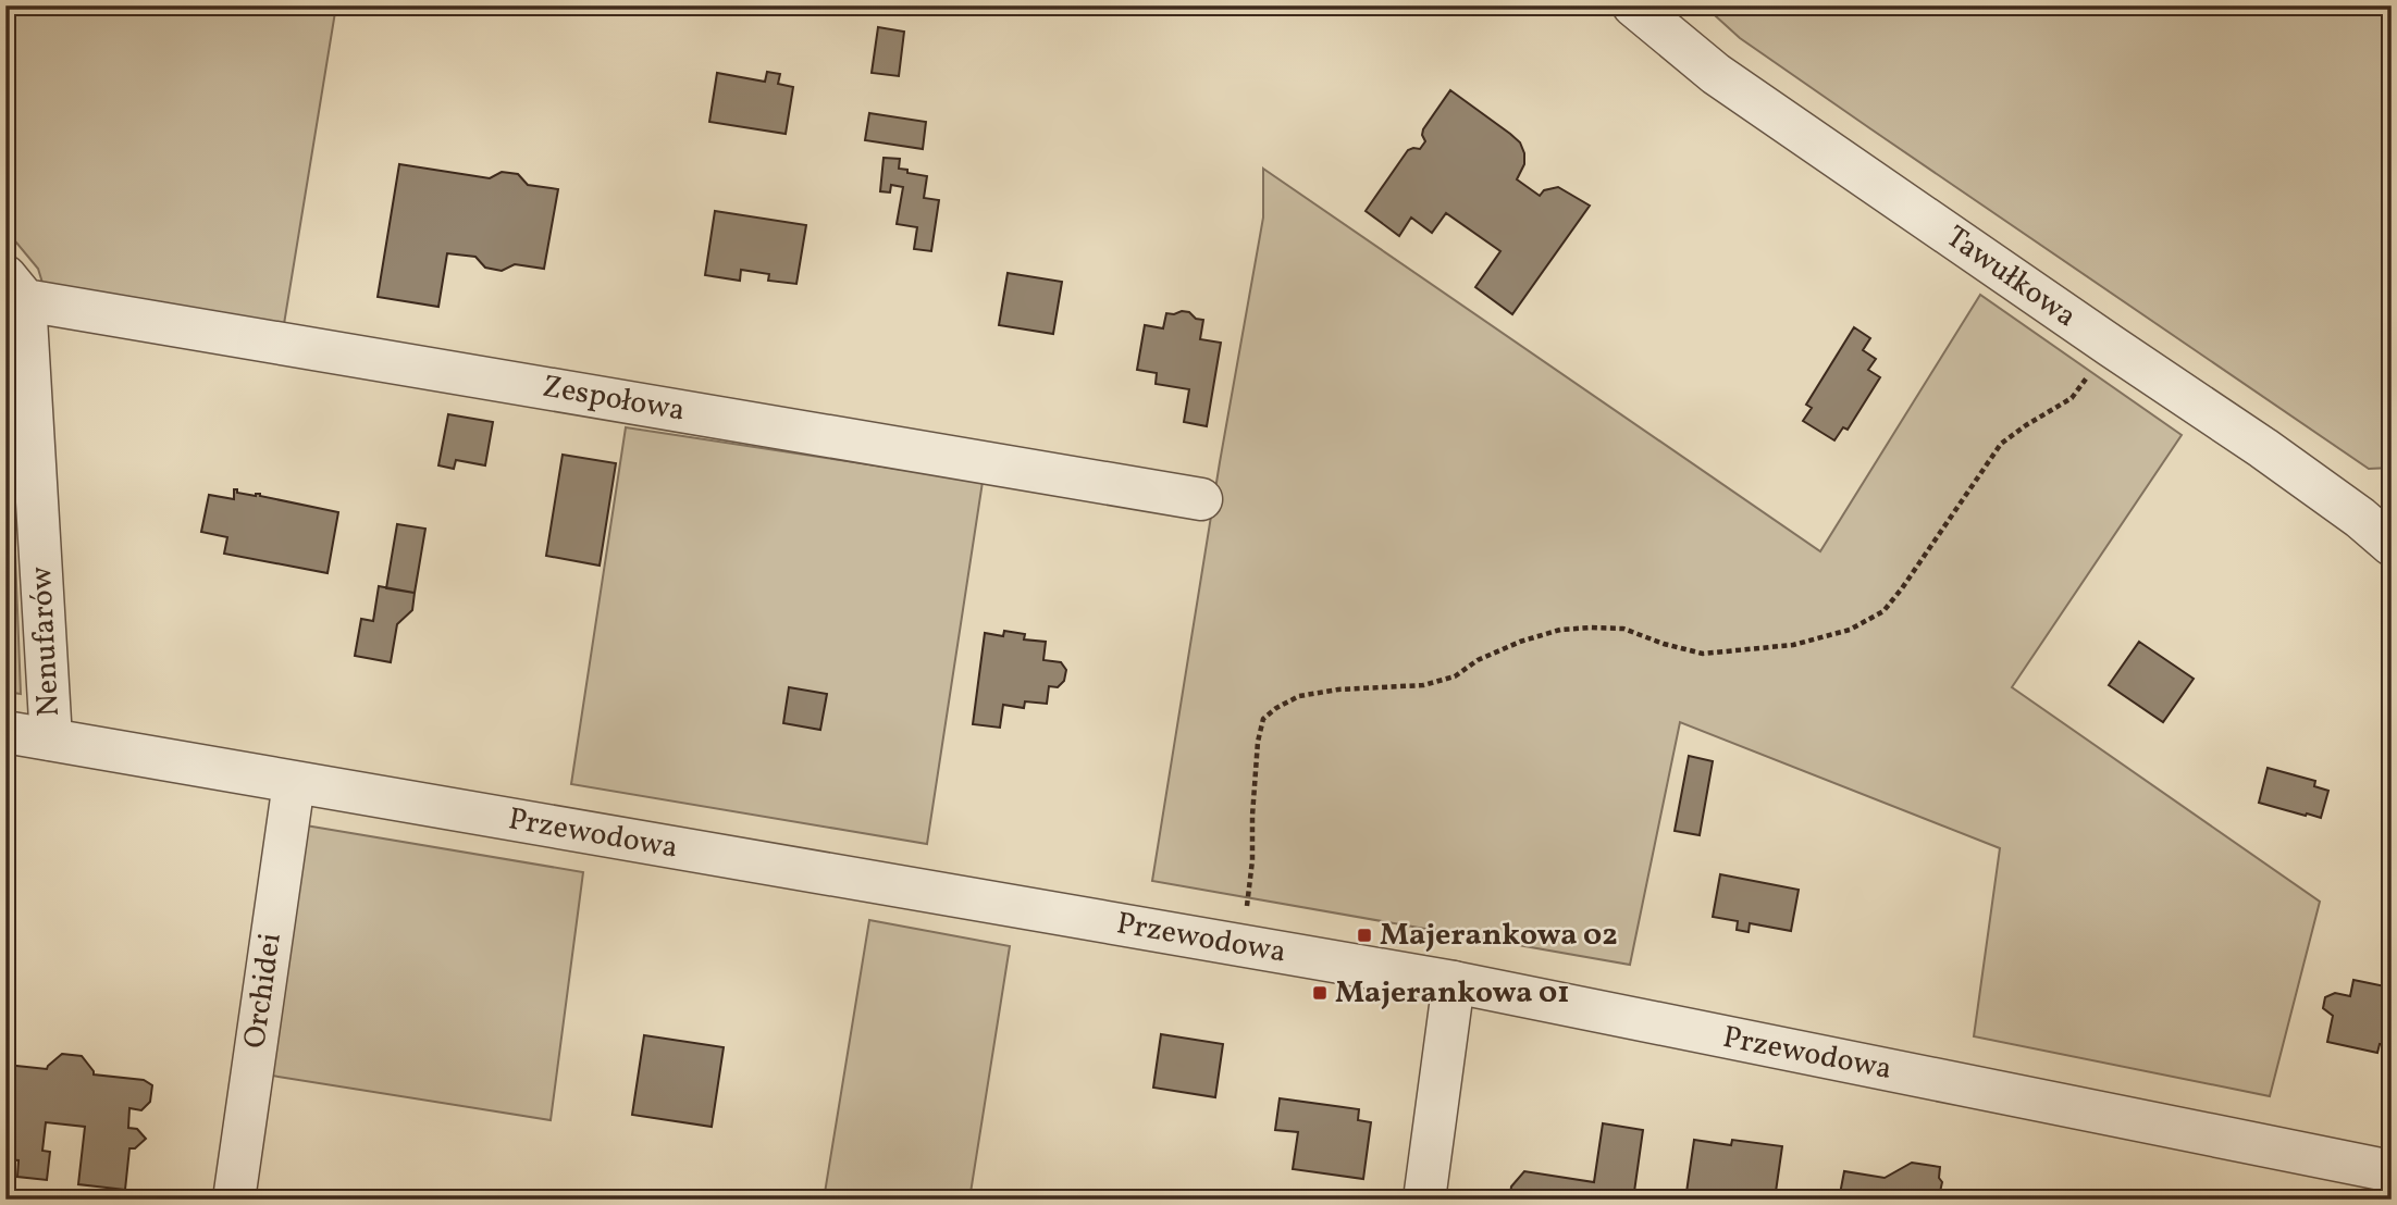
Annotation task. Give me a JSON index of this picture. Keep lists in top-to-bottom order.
{
  "streets": {
    "street": [
      "Tawułkowa",
      "Zespołowa",
      "Nenufarów",
      "Przewodowa",
      "Orchidei"
    ]
  },
  "crossings": [
    ["Zespołowa", "Nenufarów"],
    ["Nenufarów", "Przewodowa"],
    ["Przewodowa", "Orchidei"]
  ],
  "places": {
    "transit": ["Majerankowa 02", "Majerankowa 01"]
  }
}
